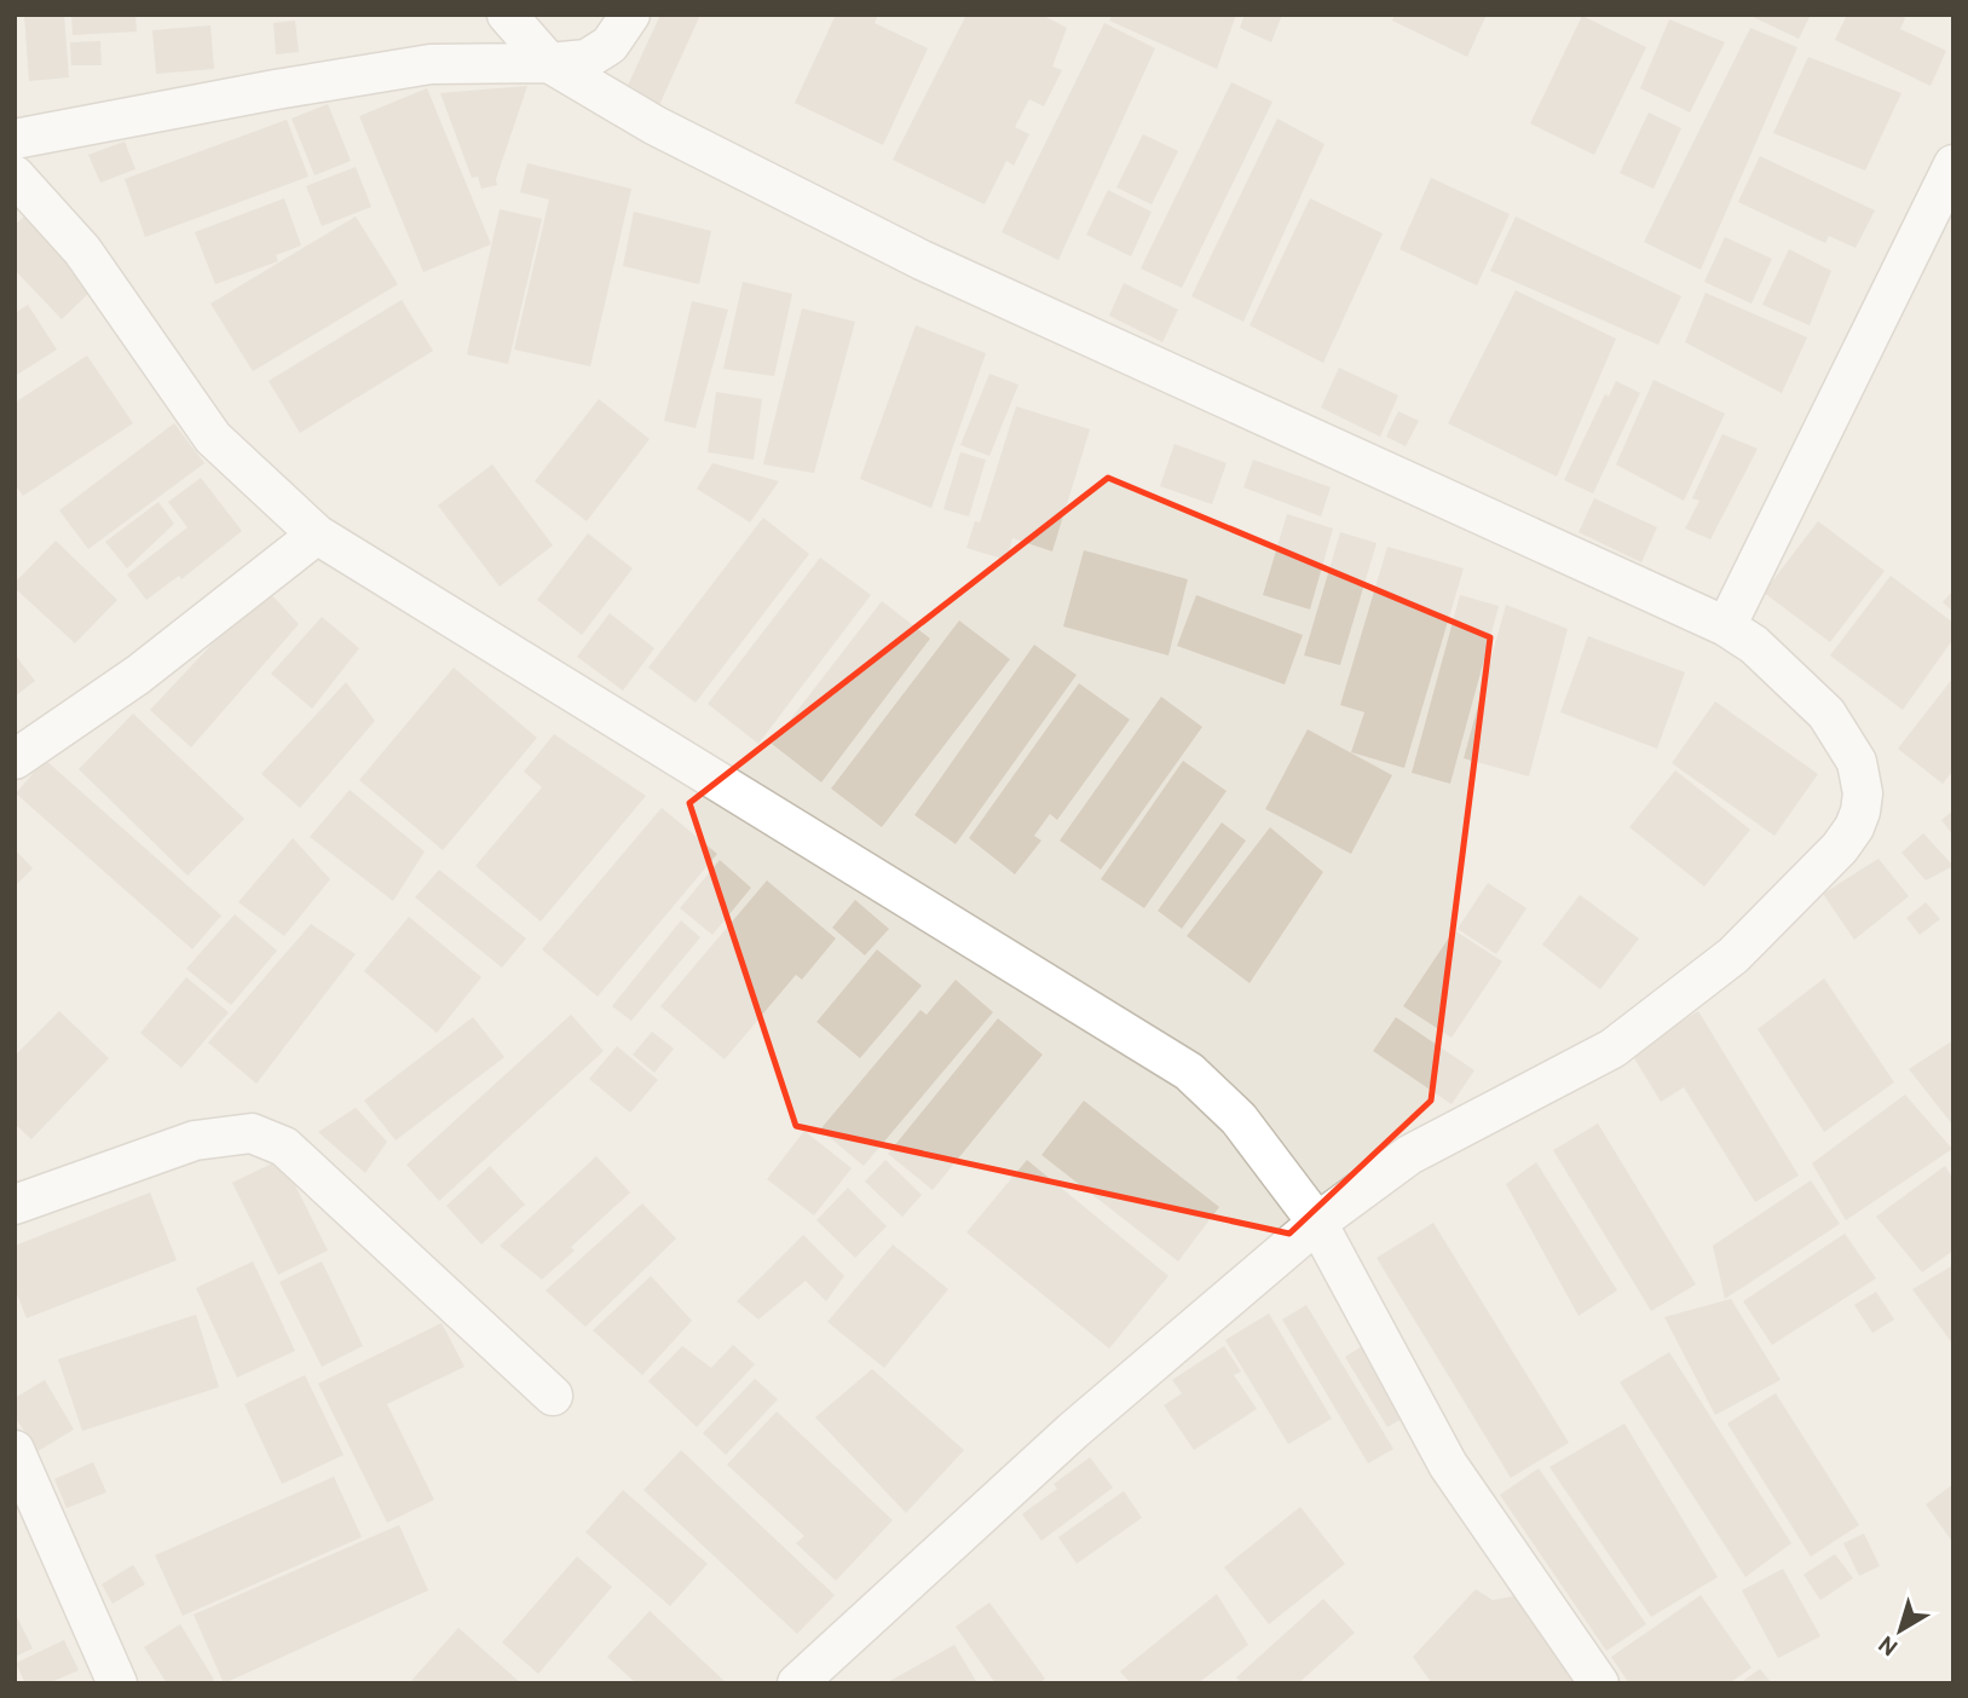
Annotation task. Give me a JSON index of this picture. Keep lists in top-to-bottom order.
{
  "north": "bottom left"
}
